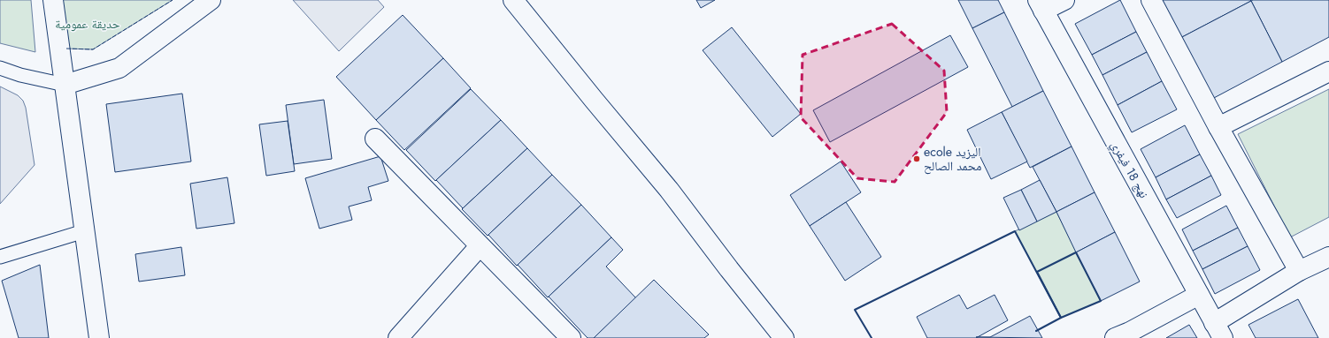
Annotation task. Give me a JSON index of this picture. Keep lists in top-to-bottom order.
{
  "streets": {
    "street": ["نهج 18 فيفري"]
  },
  "parks": ["حديقة عمومية"],
  "places": ["ecole اليزيد محمد الصالح"]
}
